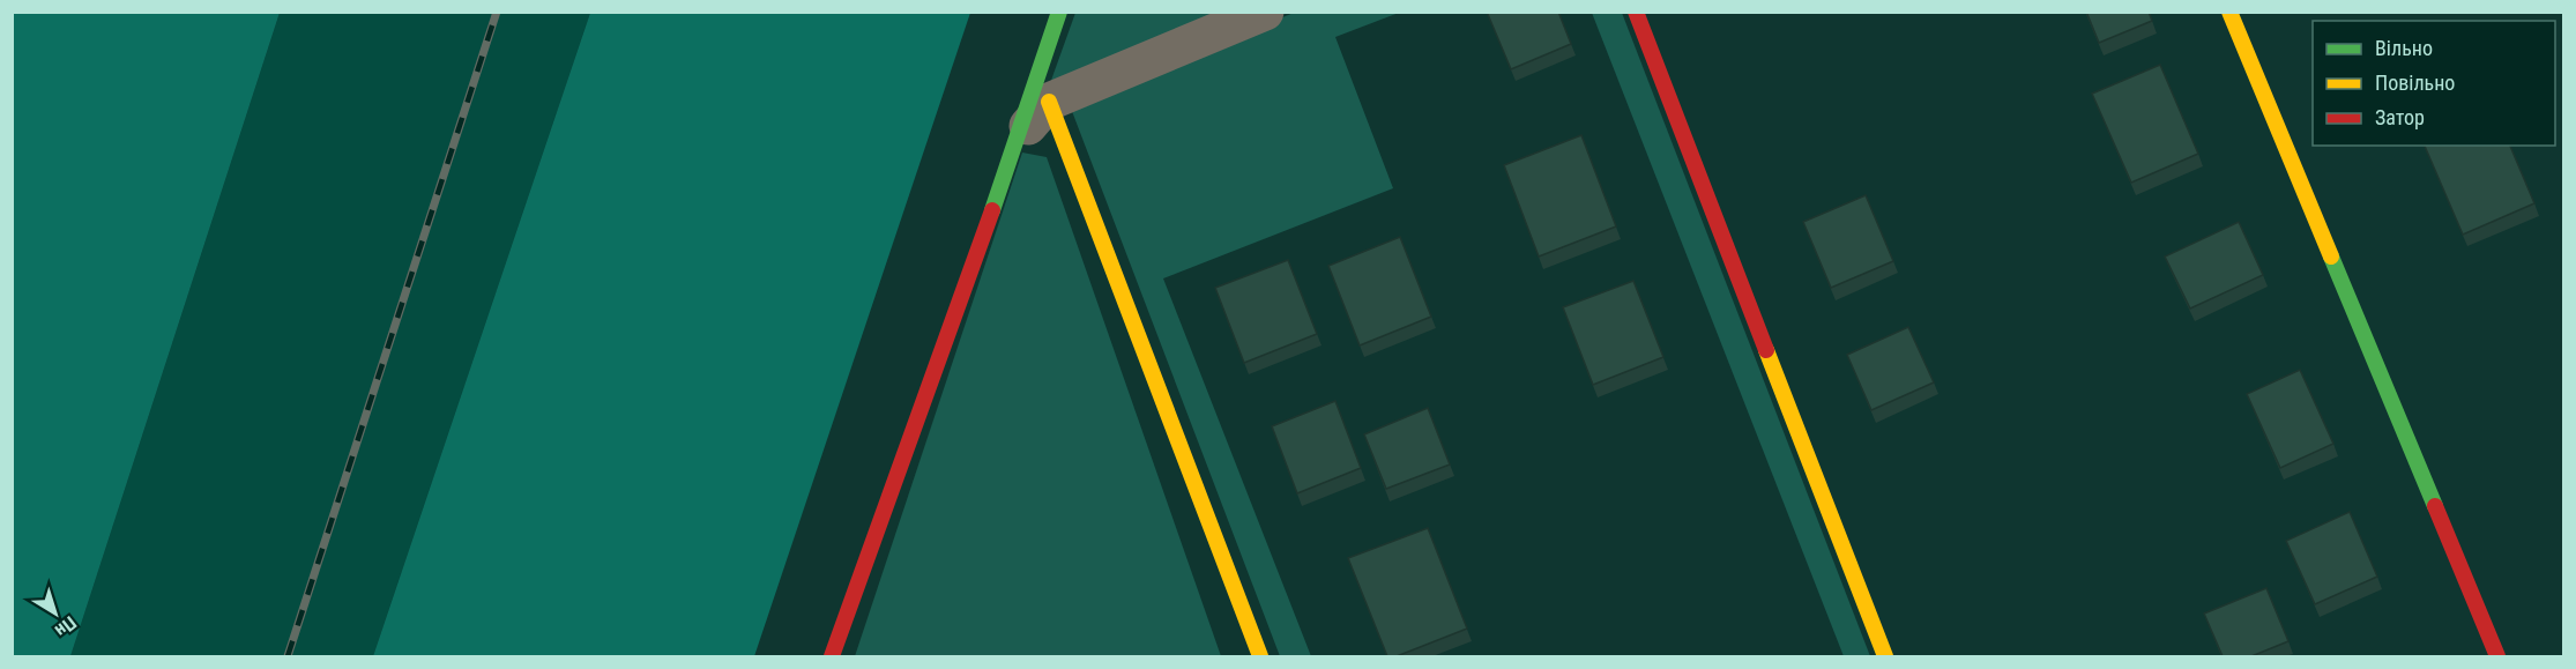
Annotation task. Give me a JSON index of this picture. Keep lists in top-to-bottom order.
{
  "legend": ["Вільно", "Повільно", "Затор"],
  "north": "bottom right"
}
